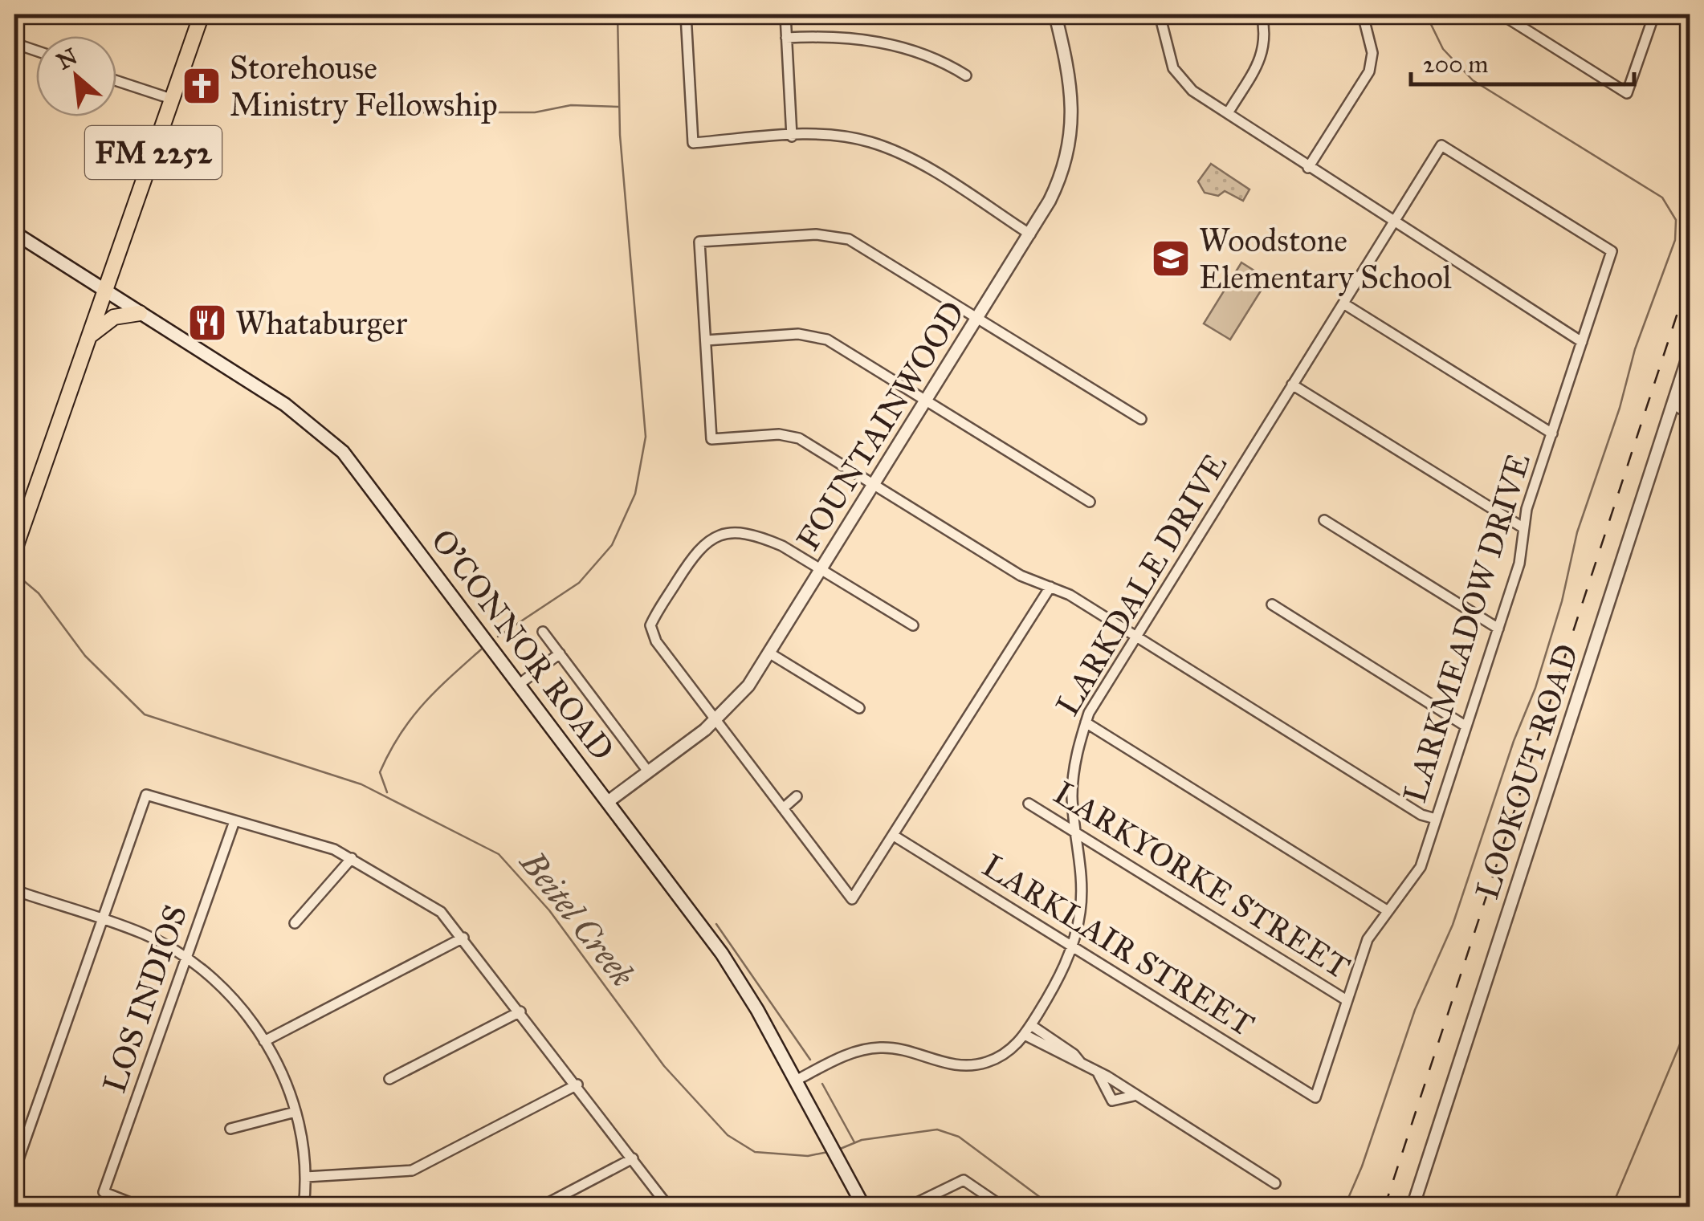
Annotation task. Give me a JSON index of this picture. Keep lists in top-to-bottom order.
{
  "streets": {
    "main road": ["FM 2252", "O'CONNOR ROAD"],
    "street": [
      "FOUNTAINWOOD",
      "LARKDALE DRIVE",
      "LARKMEADOW DRIVE",
      "LOOKOUT ROAD",
      "LARKYORKE STREET",
      "LARKLAIR STREET",
      "LOS INDIOS"
    ]
  },
  "crossings": [
    ["FM 2252", "O'CONNOR ROAD"],
    ["FOUNTAINWOOD", "O'CONNOR ROAD"],
    ["LARKDALE DRIVE", "LARKMEADOW DRIVE"],
    ["LARKDALE DRIVE", "O'CONNOR ROAD"],
    ["LARKDALE DRIVE", "LARKYORKE STREET"],
    ["LARKDALE DRIVE", "LARKLAIR STREET"],
    ["LARKMEADOW DRIVE", "LARKYORKE STREET"],
    ["LARKMEADOW DRIVE", "LARKLAIR STREET"]
  ],
  "water": ["Beitel Creek"],
  "places": {
    "church": ["Storehouse Ministry Fellowship"],
    "school or university": ["Woodstone Elementary School"],
    "restaurant": ["Whataburger"]
  },
  "scale_bar": "200 m",
  "north": "top left"
}
